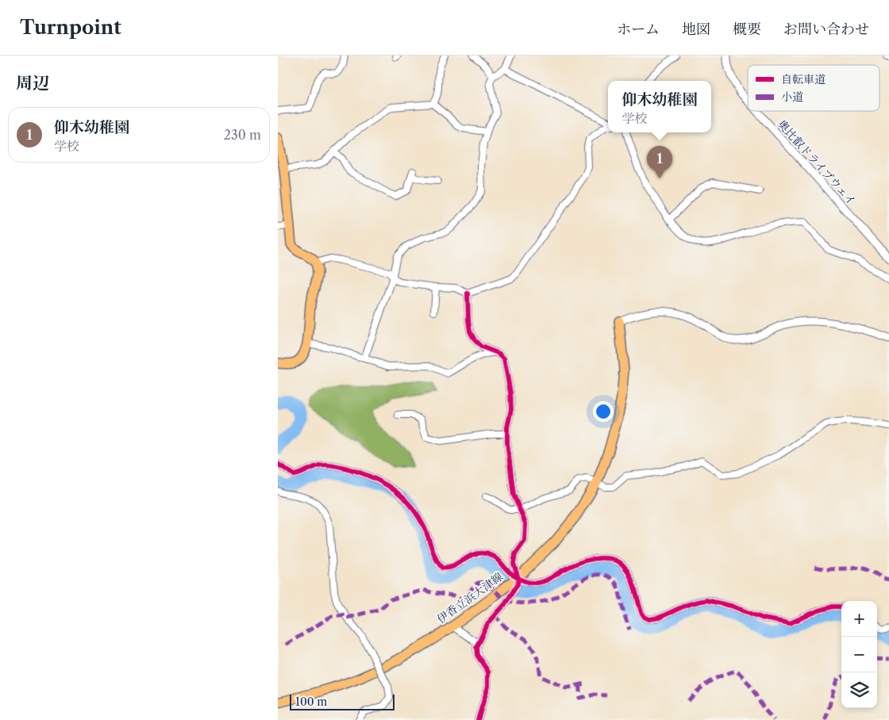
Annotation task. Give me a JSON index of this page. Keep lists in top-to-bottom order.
{
  "streets": {
    "main road": ["伊香立浜大津線"],
    "street": ["奥比叡ドライブウェイ"]
  },
  "legend": ["自転車道", "小道"],
  "scale_bar": "100 m",
  "page": {
    "header": "Turnpoint",
    "nav": [
      "ホーム",
      "地図",
      "概要",
      "お問い合わせ"
    ],
    "heading": "周辺",
    "popup": ["仰木幼稚園", "学校"],
    "list": [
      {
        "mark": "1",
        "name": "仰木幼稚園",
        "note": "学校",
        "value": "230 m"
      }
    ],
    "pins": "1",
    "map_buttons": ["+", "−"],
    "scale": "100 m"
  }
}
